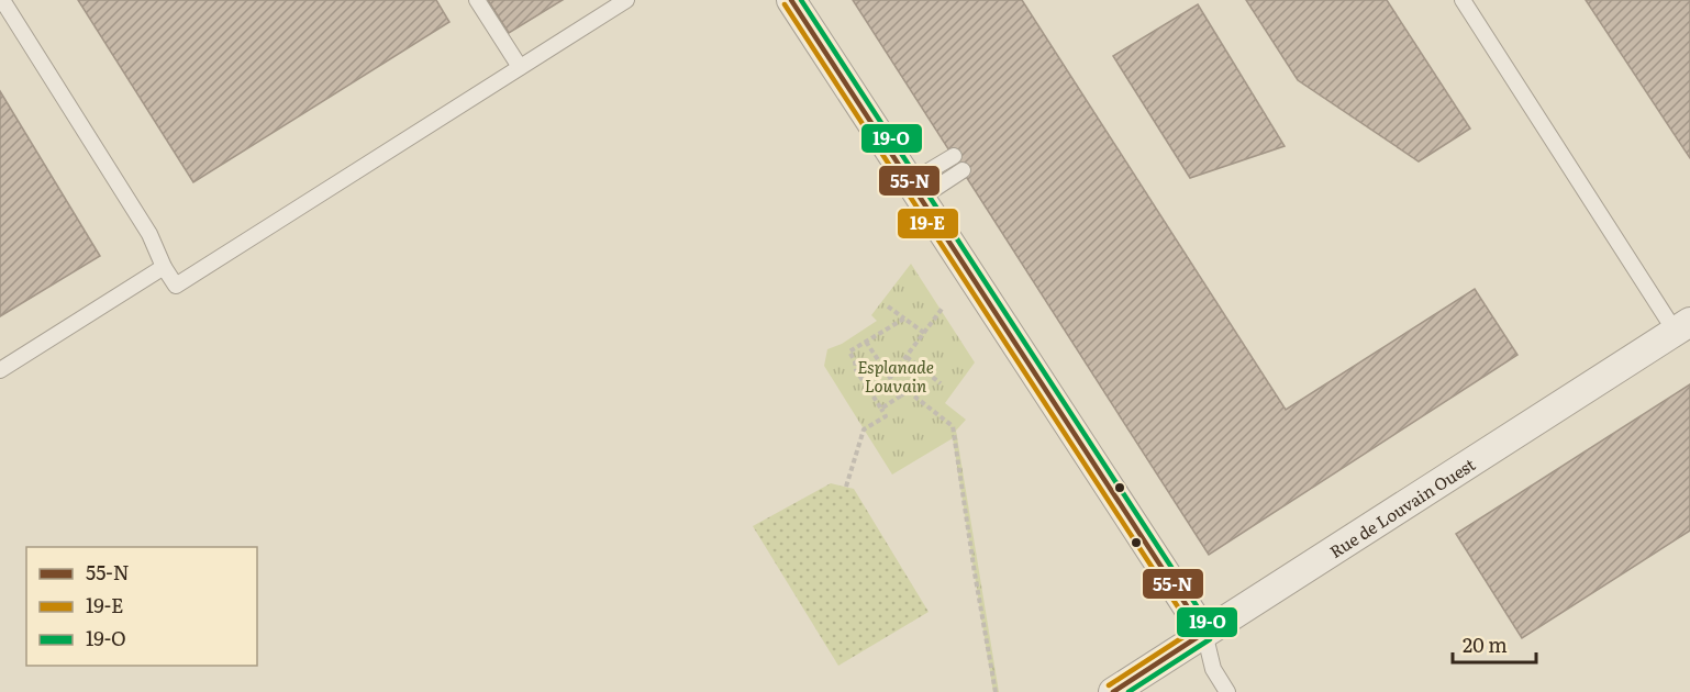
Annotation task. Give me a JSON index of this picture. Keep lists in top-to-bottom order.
{
  "streets": {
    "street": ["Rue de Louvain Ouest"]
  },
  "parks": ["Esplanade Louvain"],
  "lines": ["transit line 55-N", "transit line 19-O", "transit line 19-E"],
  "legend": ["55-N", "19-E", "19-O"],
  "scale_bar": "20 m"
}
